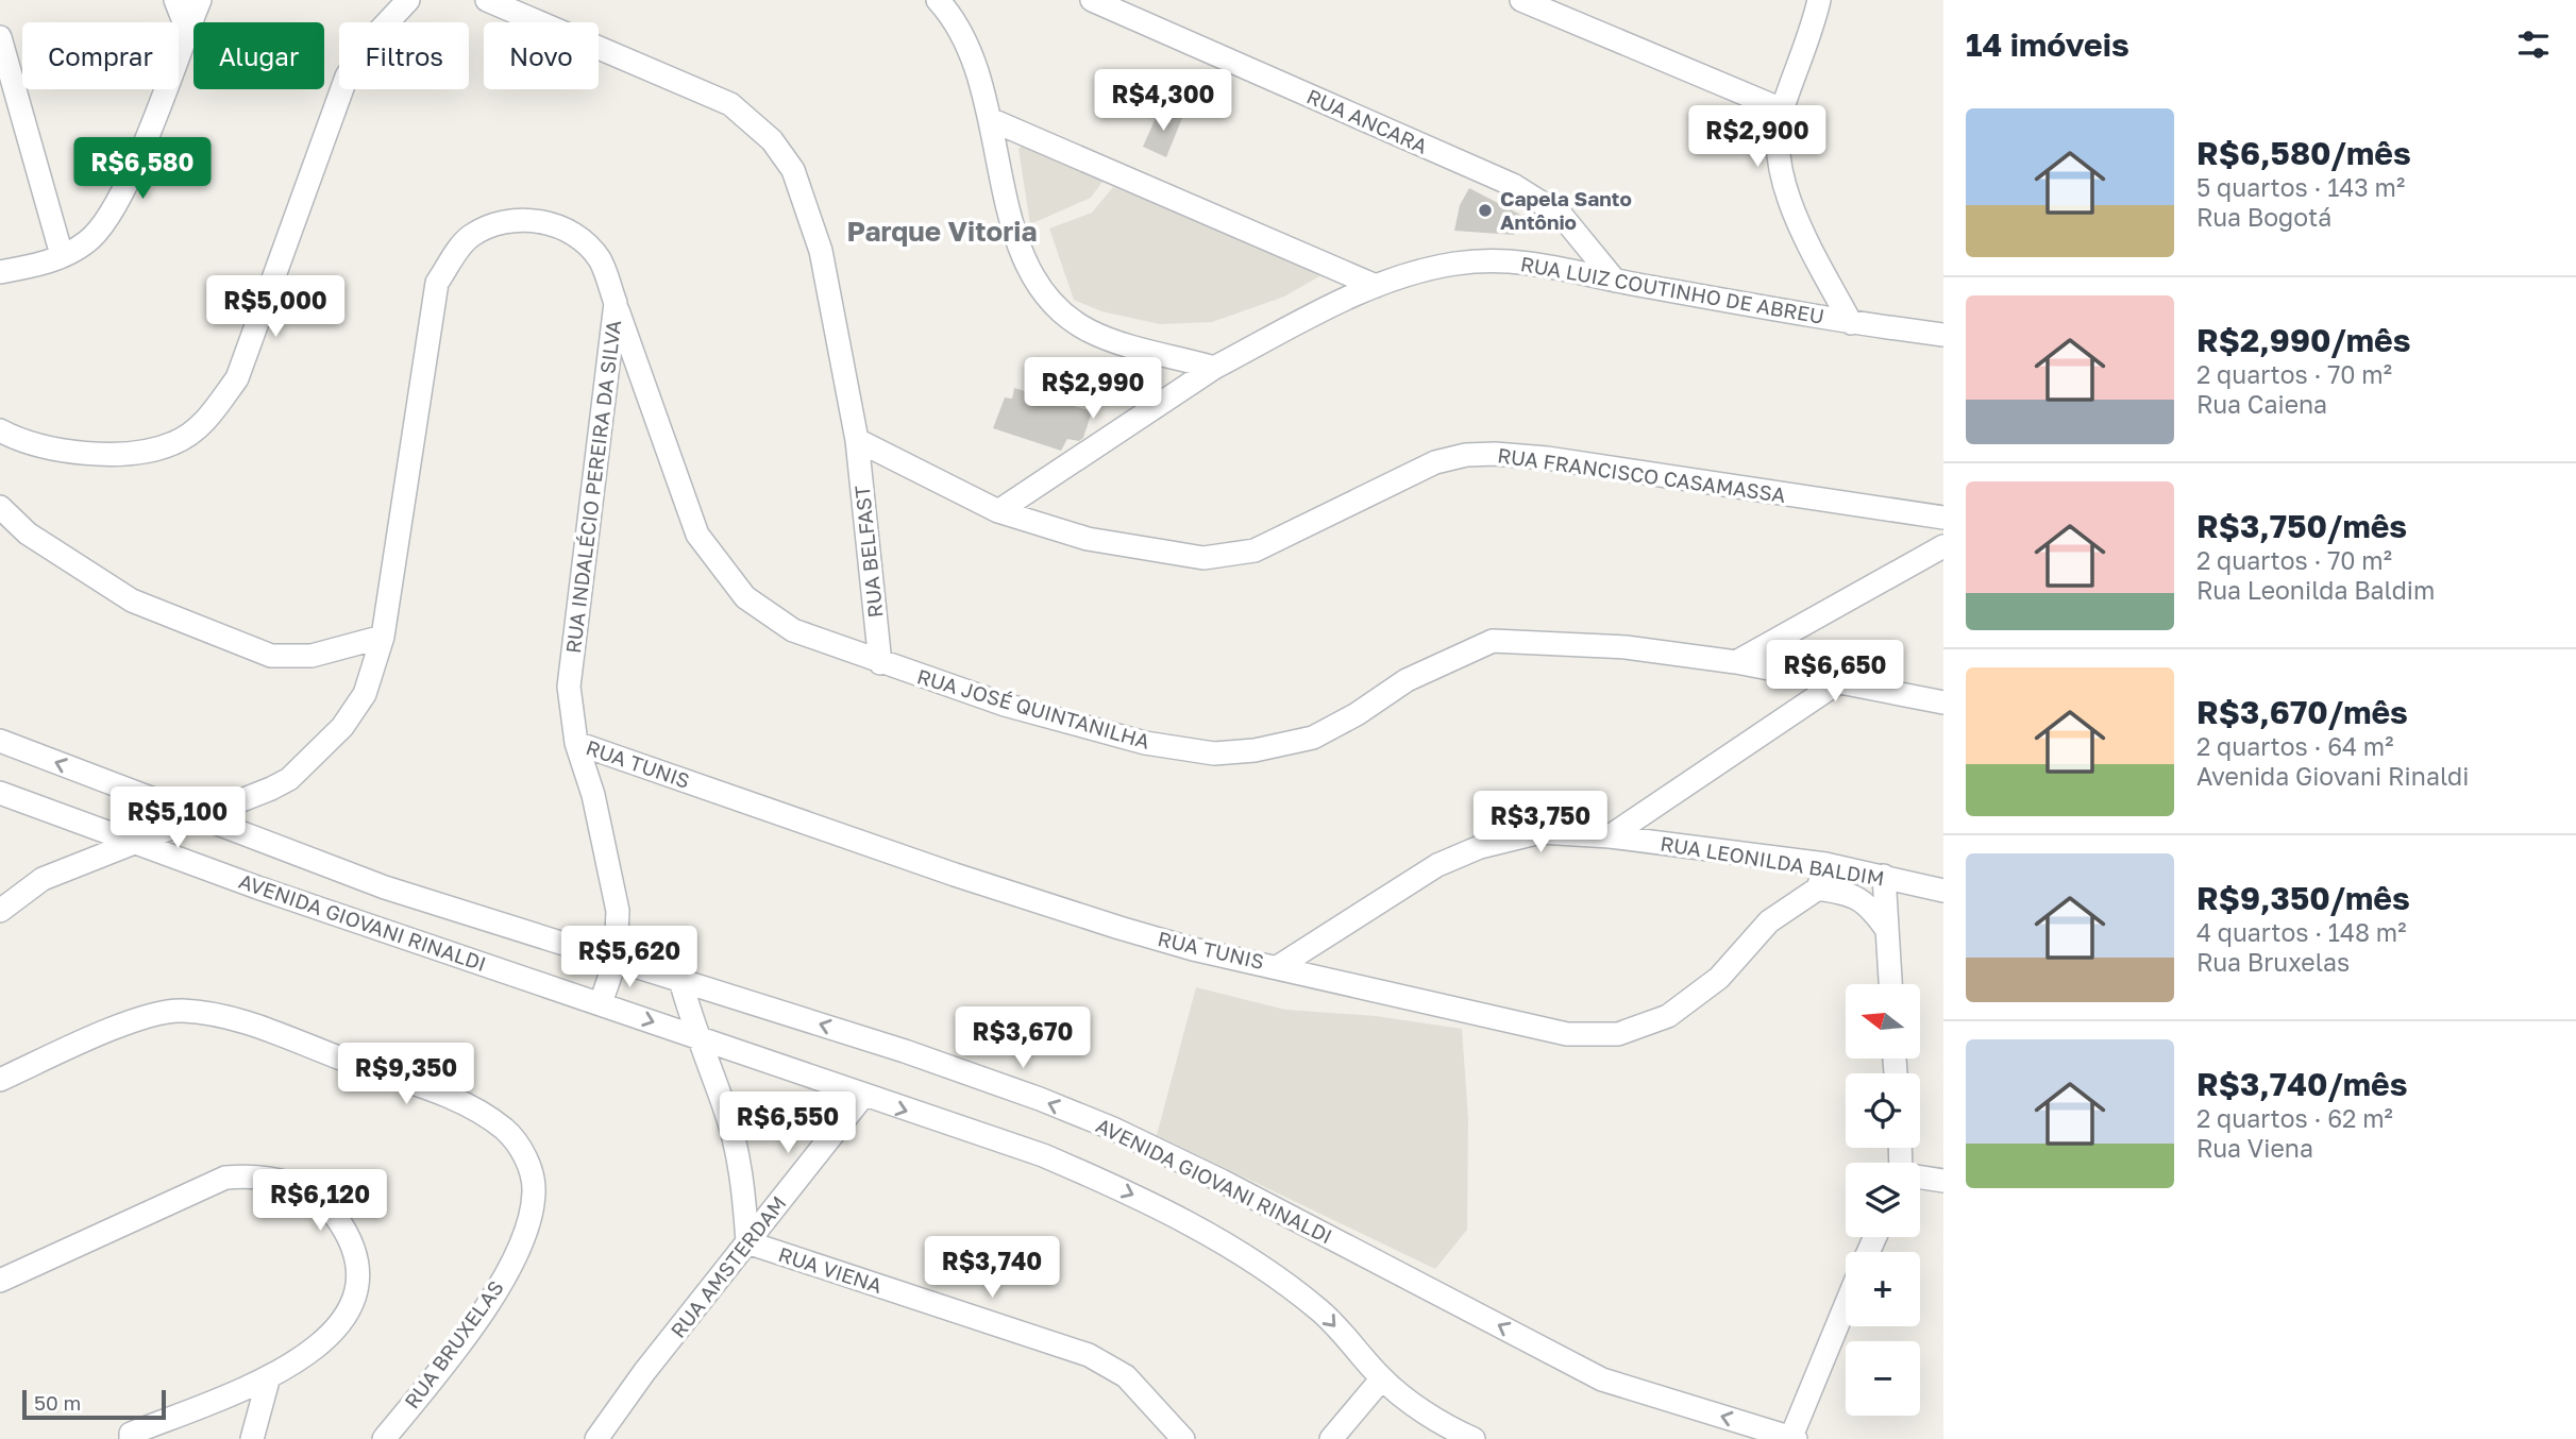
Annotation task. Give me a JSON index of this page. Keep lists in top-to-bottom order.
{
  "streets": {
    "street": [
      "RUA ANCARA",
      "RUA LUIZ COUTINHO DE ABREU",
      "RUA FRANCISCO CASAMASSA",
      "RUA INDALÉCIO PEREIRA DA SILVA",
      "RUA BELFAST",
      "RUA JOSÉ QUINTANILHA",
      "RUA TUNIS",
      "RUA LEONILDA BALDIM",
      "AVENIDA GIOVANI RINALDI",
      "RUA AMSTERDAM",
      "RUA VIENA",
      "RUA BRUXELAS"
    ]
  },
  "crossings": [
    ["RUA ANCARA", "RUA LUIZ COUTINHO DE ABREU"],
    ["RUA LUIZ COUTINHO DE ABREU", "RUA FRANCISCO CASAMASSA"],
    ["RUA FRANCISCO CASAMASSA", "RUA BELFAST"],
    ["RUA INDALÉCIO PEREIRA DA SILVA", "RUA JOSÉ QUINTANILHA"],
    ["RUA INDALÉCIO PEREIRA DA SILVA", "RUA TUNIS"],
    ["RUA INDALÉCIO PEREIRA DA SILVA", "AVENIDA GIOVANI RINALDI"],
    ["RUA BELFAST", "RUA JOSÉ QUINTANILHA"],
    ["RUA TUNIS", "RUA LEONILDA BALDIM"],
    ["AVENIDA GIOVANI RINALDI", "RUA AMSTERDAM"],
    ["RUA AMSTERDAM", "RUA VIENA"]
  ],
  "districts": ["Parque Vitoria"],
  "places": ["Capela Santo Antônio"],
  "scale_bar": "50 m",
  "north": "left",
  "page": {
    "heading": "14 imóveis",
    "chip": [
      "Comprar",
      "Alugar",
      "Filtros",
      "Novo"
    ],
    "price": [
      "R$4,300",
      "R$2,900",
      "R$6,580",
      "R$5,000",
      "R$2,990",
      "R$6,650",
      "R$5,100",
      "R$3,750",
      "R$5,620",
      "R$3,670",
      "R$9,350",
      "R$6,550",
      "R$6,120",
      "R$3,740"
    ],
    "list": [
      {
        "name": "R$6,580/mês",
        "note": "5 quartos · 143 m² · Rua Bogotá"
      },
      {
        "name": "R$2,990/mês",
        "note": "2 quartos · 70 m² · Rua Caiena"
      },
      {
        "name": "R$3,750/mês",
        "note": "2 quartos · 70 m² · Rua Leonilda Baldim"
      },
      {
        "name": "R$3,670/mês",
        "note": "2 quartos · 64 m² · Avenida Giovani Rinaldi"
      },
      {
        "name": "R$9,350/mês",
        "note": "4 quartos · 148 m² · Rua Bruxelas"
      },
      {
        "name": "R$3,740/mês",
        "note": "2 quartos · 62 m² · Rua Viena"
      }
    ],
    "map_buttons": ["+", "−"],
    "scale": "50 m"
  }
}
